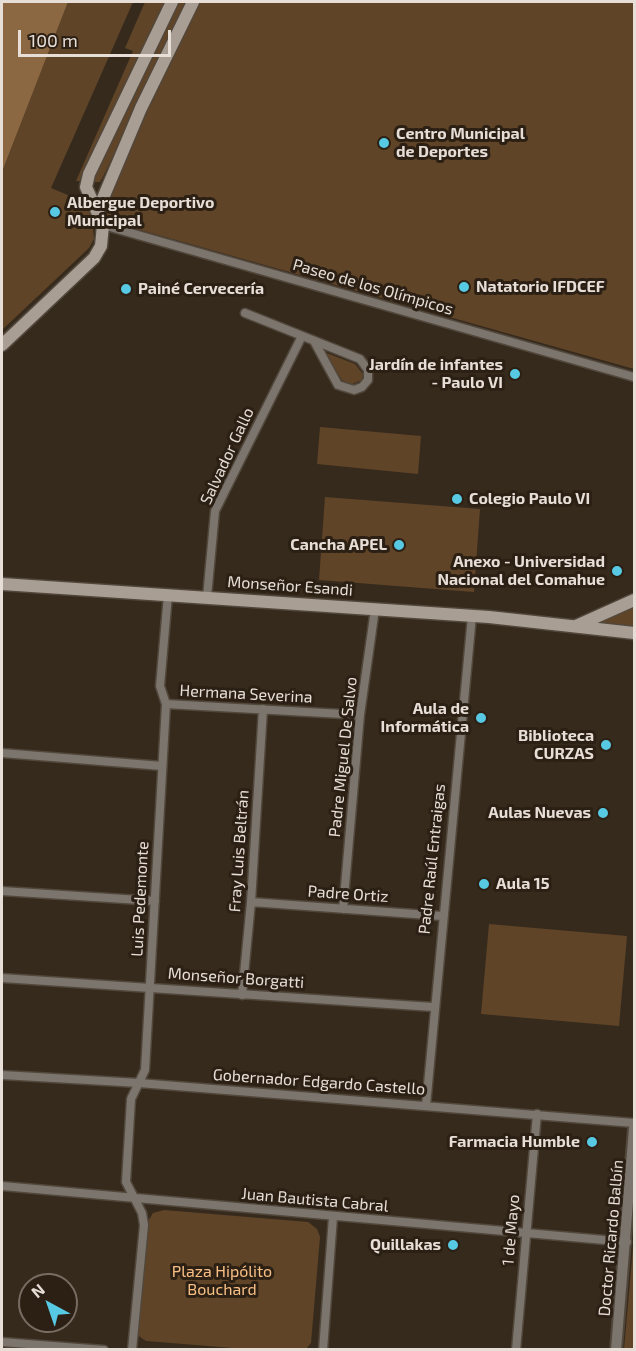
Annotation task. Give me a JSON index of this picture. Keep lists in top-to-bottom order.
{
  "streets": {
    "main road": ["Monseñor Esandi"],
    "street": [
      "Paseo de los Olímpicos",
      "Salvador Gallo",
      "Hermana Severina",
      "Padre Miguel De Salvo",
      "Fray Luis Beltrán",
      "Padre Raúl Entraigas",
      "Padre Ortiz",
      "Luis Pedemonte",
      "Monseñor Borgatti",
      "Gobernador Edgardo Castello",
      "Juan Bautista Cabral",
      "1 de Mayo",
      "Doctor Ricardo Balbín"
    ]
  },
  "crossings": [
    ["Salvador Gallo", "Monseñor Esandi"],
    ["Monseñor Esandi", "Padre Miguel De Salvo"],
    ["Monseñor Esandi", "Padre Raúl Entraigas"],
    ["Monseñor Esandi", "Luis Pedemonte"],
    ["Hermana Severina", "Padre Miguel De Salvo"],
    ["Hermana Severina", "Fray Luis Beltrán"],
    ["Hermana Severina", "Luis Pedemonte"],
    ["Padre Miguel De Salvo", "Padre Ortiz"],
    ["Fray Luis Beltrán", "Padre Ortiz"],
    ["Fray Luis Beltrán", "Monseñor Borgatti"],
    ["Padre Raúl Entraigas", "Padre Ortiz"],
    ["Padre Raúl Entraigas", "Monseñor Borgatti"],
    ["Padre Raúl Entraigas", "Gobernador Edgardo Castello"],
    ["Luis Pedemonte", "Monseñor Borgatti"],
    ["Luis Pedemonte", "Gobernador Edgardo Castello"],
    ["Luis Pedemonte", "Juan Bautista Cabral"],
    ["Gobernador Edgardo Castello", "1 de Mayo"],
    ["Juan Bautista Cabral", "1 de Mayo"],
    ["Juan Bautista Cabral", "Doctor Ricardo Balbín"]
  ],
  "parks": ["Plaza Hipólito Bouchard"],
  "places": [
    "Centro Municipal de Deportes",
    "Albergue Deportivo Municipal",
    "Natatorio IFDCEF",
    "Painé Cervecería",
    "Jardín de infantes - Paulo VI",
    "Colegio Paulo VI",
    "Cancha APEL",
    "Anexo - Universidad Nacional del Comahue",
    "Aula de Informática",
    "Biblioteca CURZAS",
    "Aulas Nuevas",
    "Aula 15",
    "Farmacia Humble",
    "Quillakas"
  ],
  "scale_bar": "100 m",
  "north": "top left"
}
